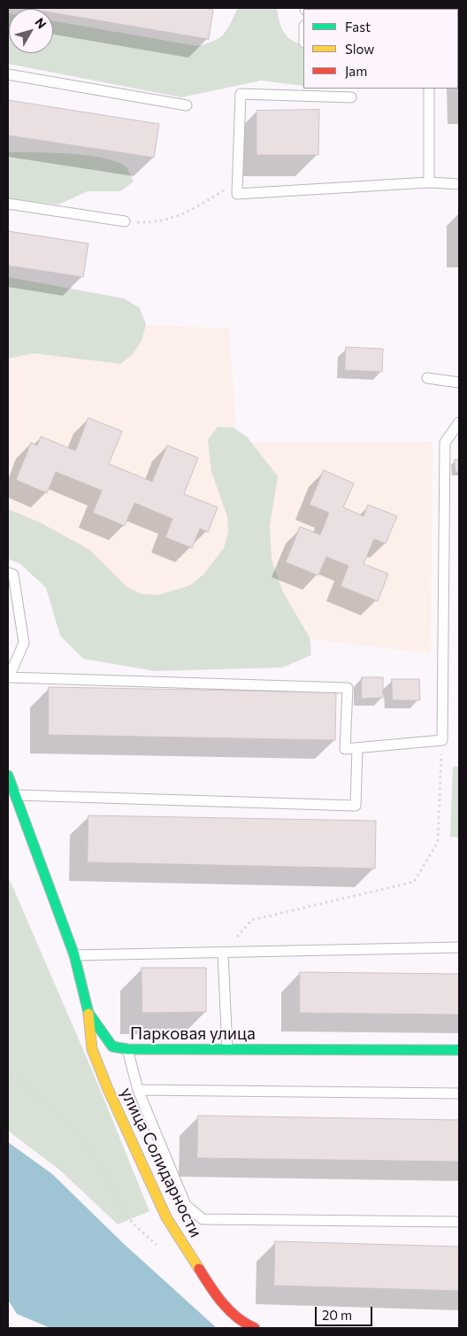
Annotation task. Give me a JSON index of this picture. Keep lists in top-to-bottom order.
{
  "streets": {
    "street": ["Парковая улица", "улица Солидарности"]
  },
  "crossings": [
    ["Парковая улица", "улица Солидарности"]
  ],
  "legend": ["Fast", "Slow", "Jam"],
  "scale_bar": "20 m",
  "north": "top right"
}
